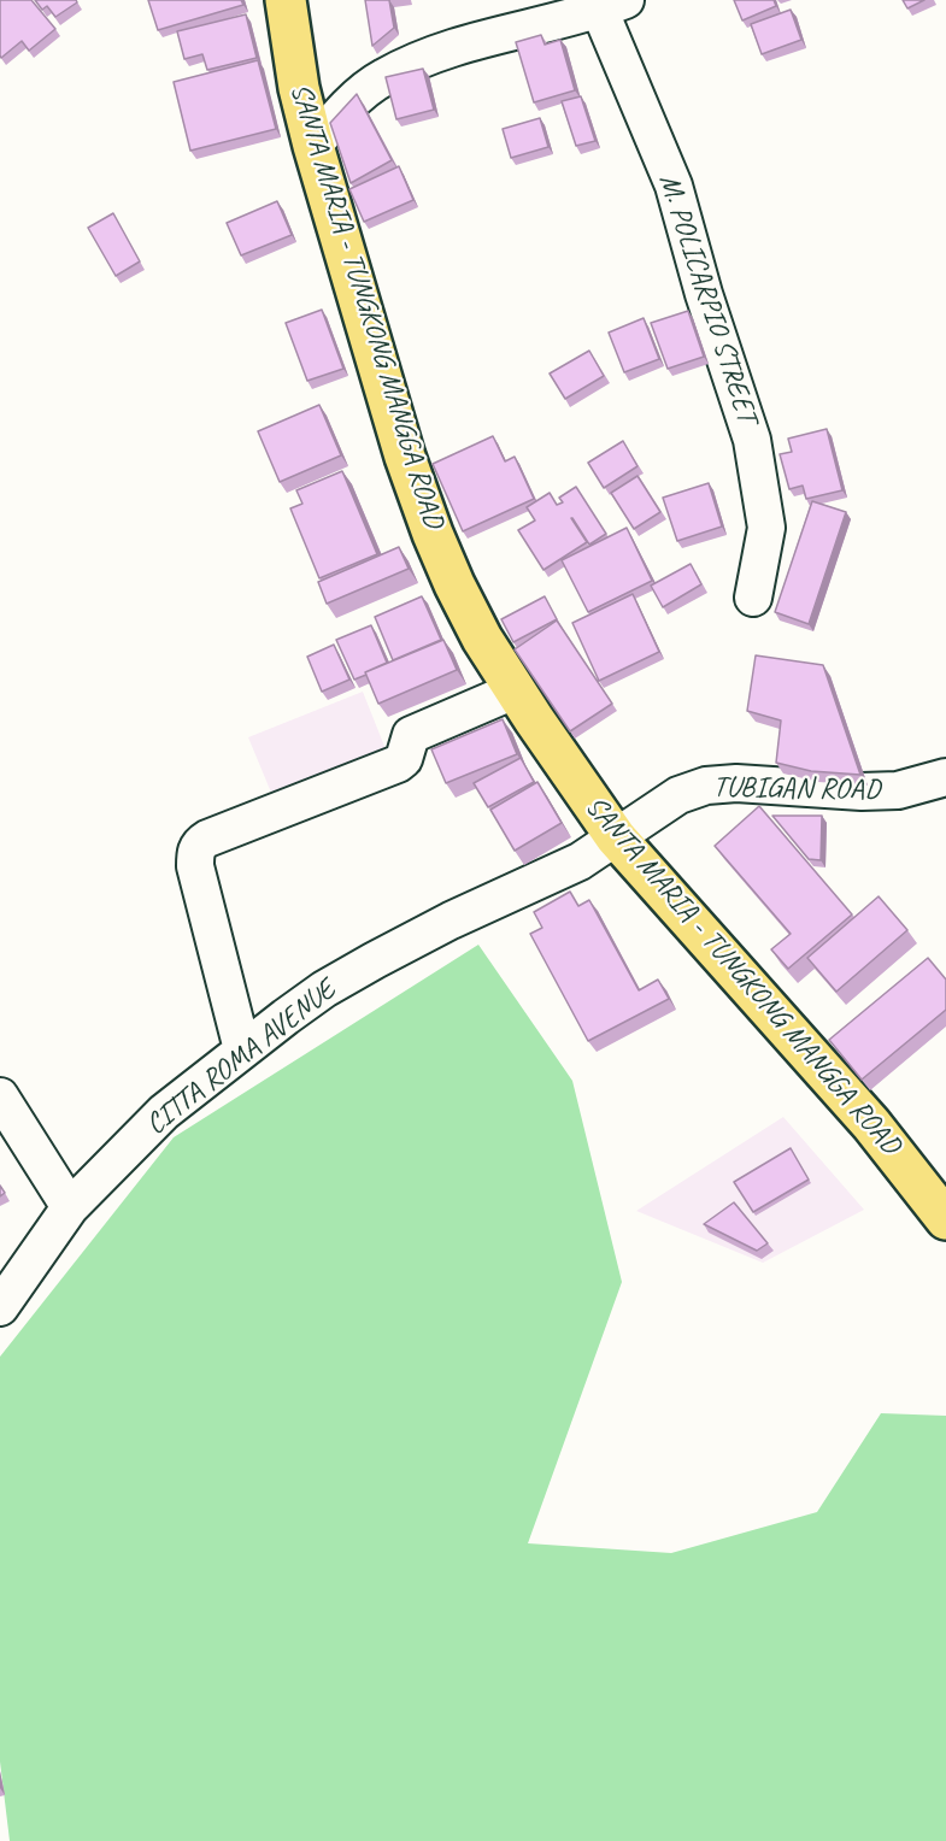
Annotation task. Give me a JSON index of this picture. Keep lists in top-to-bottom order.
{
  "streets": {
    "main road": ["SANTA MARIA - TUNGKONG MANGGA ROAD"],
    "street": ["M. POLICARPIO STREET", "TUBIGAN ROAD", "CITTA ROMA AVENUE"]
  },
  "crossings": [
    ["M. POLICARPIO STREET", "SANTA MARIA - TUNGKONG MANGGA ROAD"],
    ["SANTA MARIA - TUNGKONG MANGGA ROAD", "TUBIGAN ROAD"],
    ["SANTA MARIA - TUNGKONG MANGGA ROAD", "CITTA ROMA AVENUE"],
    ["TUBIGAN ROAD", "CITTA ROMA AVENUE"]
  ]
}
